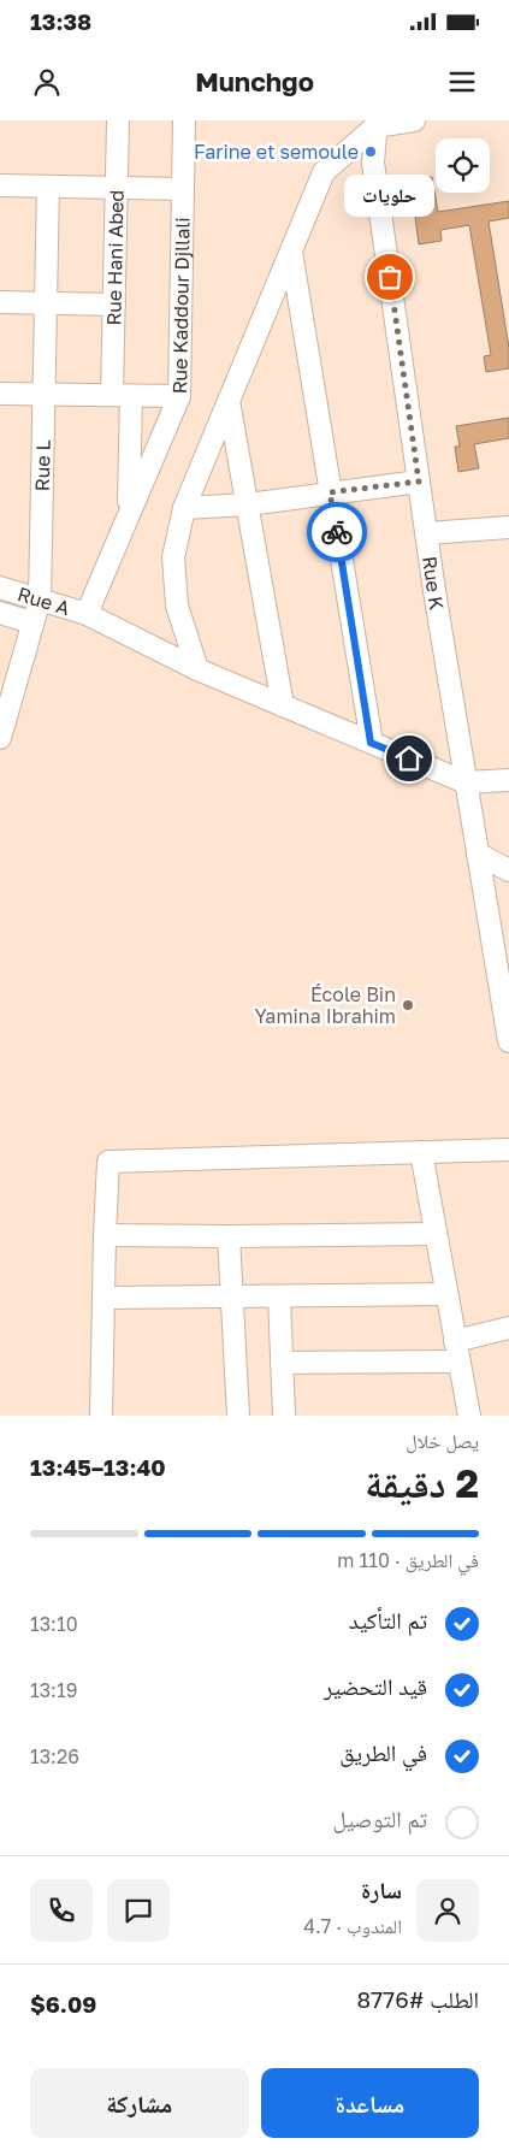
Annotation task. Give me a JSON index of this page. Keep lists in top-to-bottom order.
{
  "streets": {
    "street": [
      "Rue Hani Abed",
      "Rue Kaddour Djllali",
      "Rue L",
      "Rue K",
      "Rue A"
    ]
  },
  "crossings": [
    ["Rue Hani Abed", "Rue Kaddour Djllali"],
    ["Rue Kaddour Djllali", "Rue A"],
    ["Rue L", "Rue A"],
    ["Rue K", "Rue A"]
  ],
  "places": ["Farine et semoule", "حلويات", "École Bin Yamina Ibrahim"],
  "page": {
    "status": "13:38",
    "header": "Munchgo",
    "bubble": "حلويات",
    "heading": ["2 دقيقة", "يصل خلال", "13:40–13:45"],
    "panel": [
      "سارة",
      "المندوب · 4.7",
      "الطلب #8776",
      "$6.09"
    ],
    "bar": "في الطريق · 110 m",
    "list": [
      ["تم التأكيد", "13:10"],
      ["قيد التحضير", "13:19"],
      ["في الطريق", "13:26"],
      "تم التوصيل"
    ],
    "buttons": ["مساعدة", "مشاركة"]
  }
}
